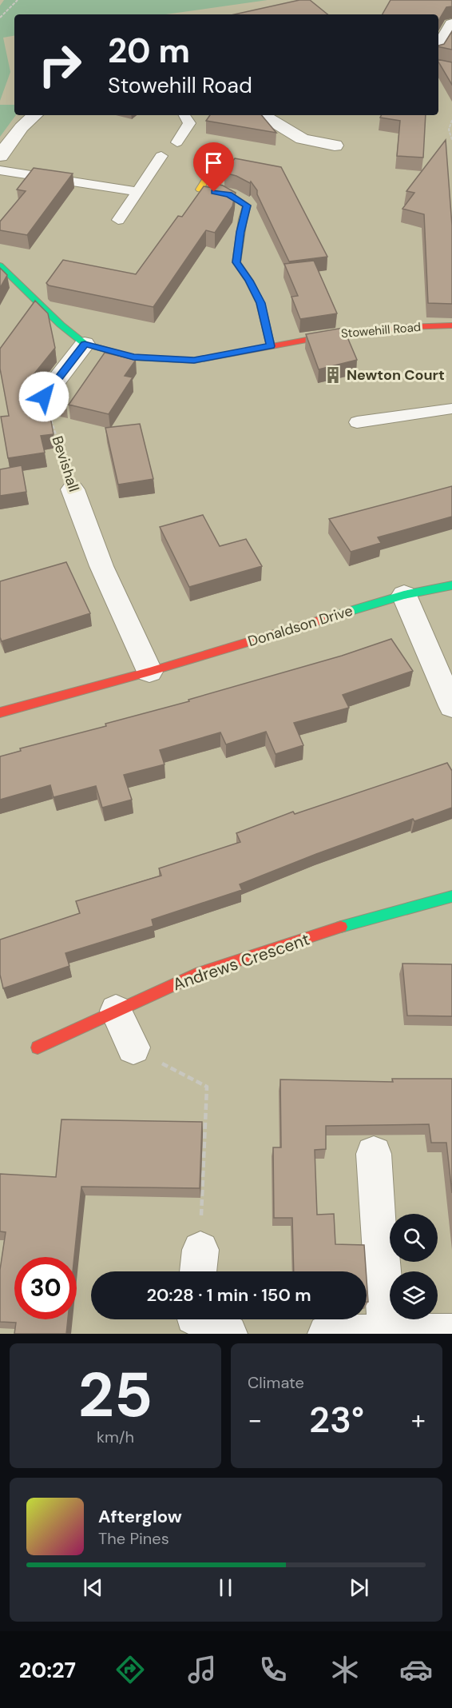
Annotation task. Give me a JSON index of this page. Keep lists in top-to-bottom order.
{
  "streets": {
    "street": [
      "Stowehill Road",
      "Bevishall",
      "Donaldson Drive",
      "Andrews Crescent"
    ]
  },
  "crossings": [
    ["Bevishall", "Donaldson Drive"]
  ],
  "places": {
    "building": ["Newton Court"]
  },
  "page": {
    "turn": ["20 m", "Stowehill Road"],
    "limit": "30",
    "trip": "20:28 · 1 min · 150 m",
    "tile": [
      ["25", "km/h"],
      "Climate"
    ],
    "heat": ["−", "23°", "+"],
    "song": ["Afterglow", "The Pines"],
    "tabs": "20:27"
  }
}
